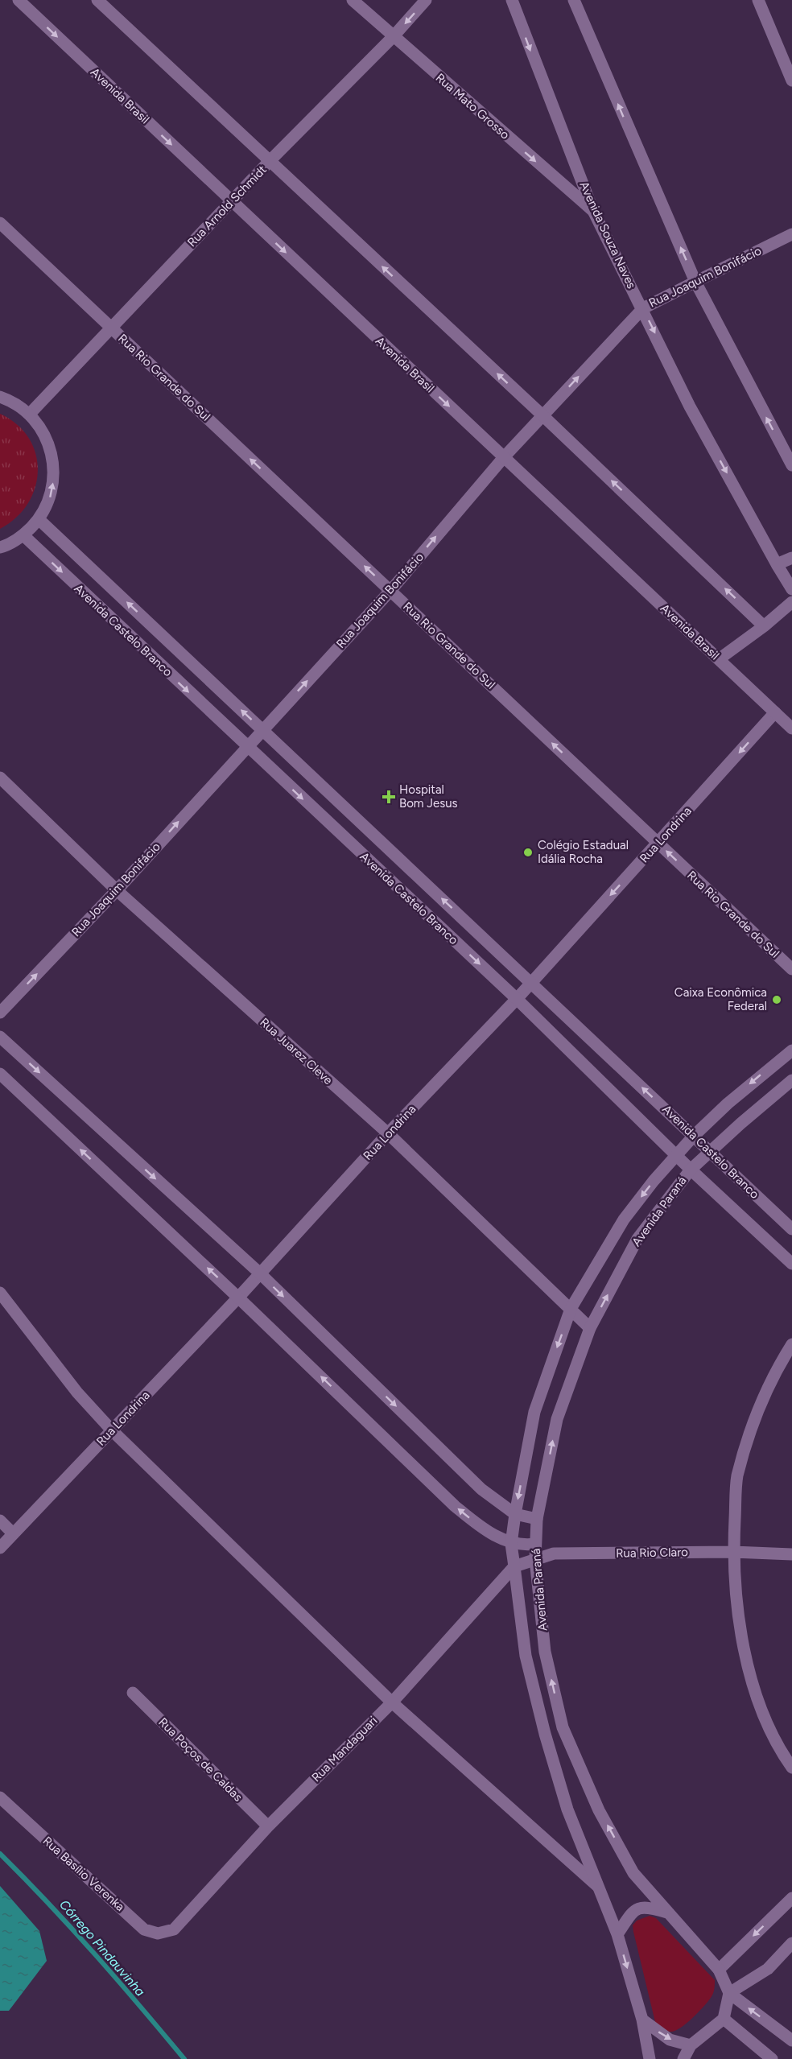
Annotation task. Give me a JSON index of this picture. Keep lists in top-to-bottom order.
{
  "streets": {
    "street": [
      "Avenida Brasil",
      "Rua Mato Grosso",
      "Rua Arnold Schmidt",
      "Avenida Souza Naves",
      "Rua Joaquim Bonifácio",
      "Rua Rio Grande do Sul",
      "Avenida Castelo Branco",
      "Rua Londrina",
      "Rua Juarez Cleve",
      "Avenida Paraná",
      "Rua Rio Claro",
      "Rua Mandaguari",
      "Rua Poços de Caldas",
      "Rua Basílio Verenka"
    ]
  },
  "crossings": [
    ["Avenida Brasil", "Rua Arnold Schmidt"],
    ["Avenida Brasil", "Rua Joaquim Bonifácio"],
    ["Avenida Brasil", "Rua Londrina"],
    ["Rua Mato Grosso", "Rua Arnold Schmidt"],
    ["Rua Mato Grosso", "Avenida Souza Naves"],
    ["Rua Arnold Schmidt", "Rua Rio Grande do Sul"],
    ["Avenida Souza Naves", "Rua Joaquim Bonifácio"],
    ["Rua Joaquim Bonifácio", "Rua Rio Grande do Sul"],
    ["Rua Joaquim Bonifácio", "Avenida Castelo Branco"],
    ["Rua Joaquim Bonifácio", "Rua Juarez Cleve"],
    ["Rua Rio Grande do Sul", "Rua Londrina"],
    ["Avenida Castelo Branco", "Rua Londrina"],
    ["Avenida Castelo Branco", "Avenida Paraná"],
    ["Rua Londrina", "Rua Juarez Cleve"],
    ["Rua Juarez Cleve", "Avenida Paraná"],
    ["Avenida Paraná", "Rua Rio Claro"],
    ["Avenida Paraná", "Rua Mandaguari"],
    ["Rua Rio Claro", "Rua Mandaguari"],
    ["Rua Mandaguari", "Rua Poços de Caldas"],
    ["Rua Mandaguari", "Rua Basílio Verenka"]
  ],
  "one_way": ["Rua Joaquim Bonifácio", "Rua Rio Grande do Sul"],
  "water": ["Córrego Pindauvinha"],
  "places": {
    "health": ["Hospital Bom Jesus"],
    "other": ["Colégio Estadual Idália Rocha", "Caixa Econômica Federal"]
  }
}
